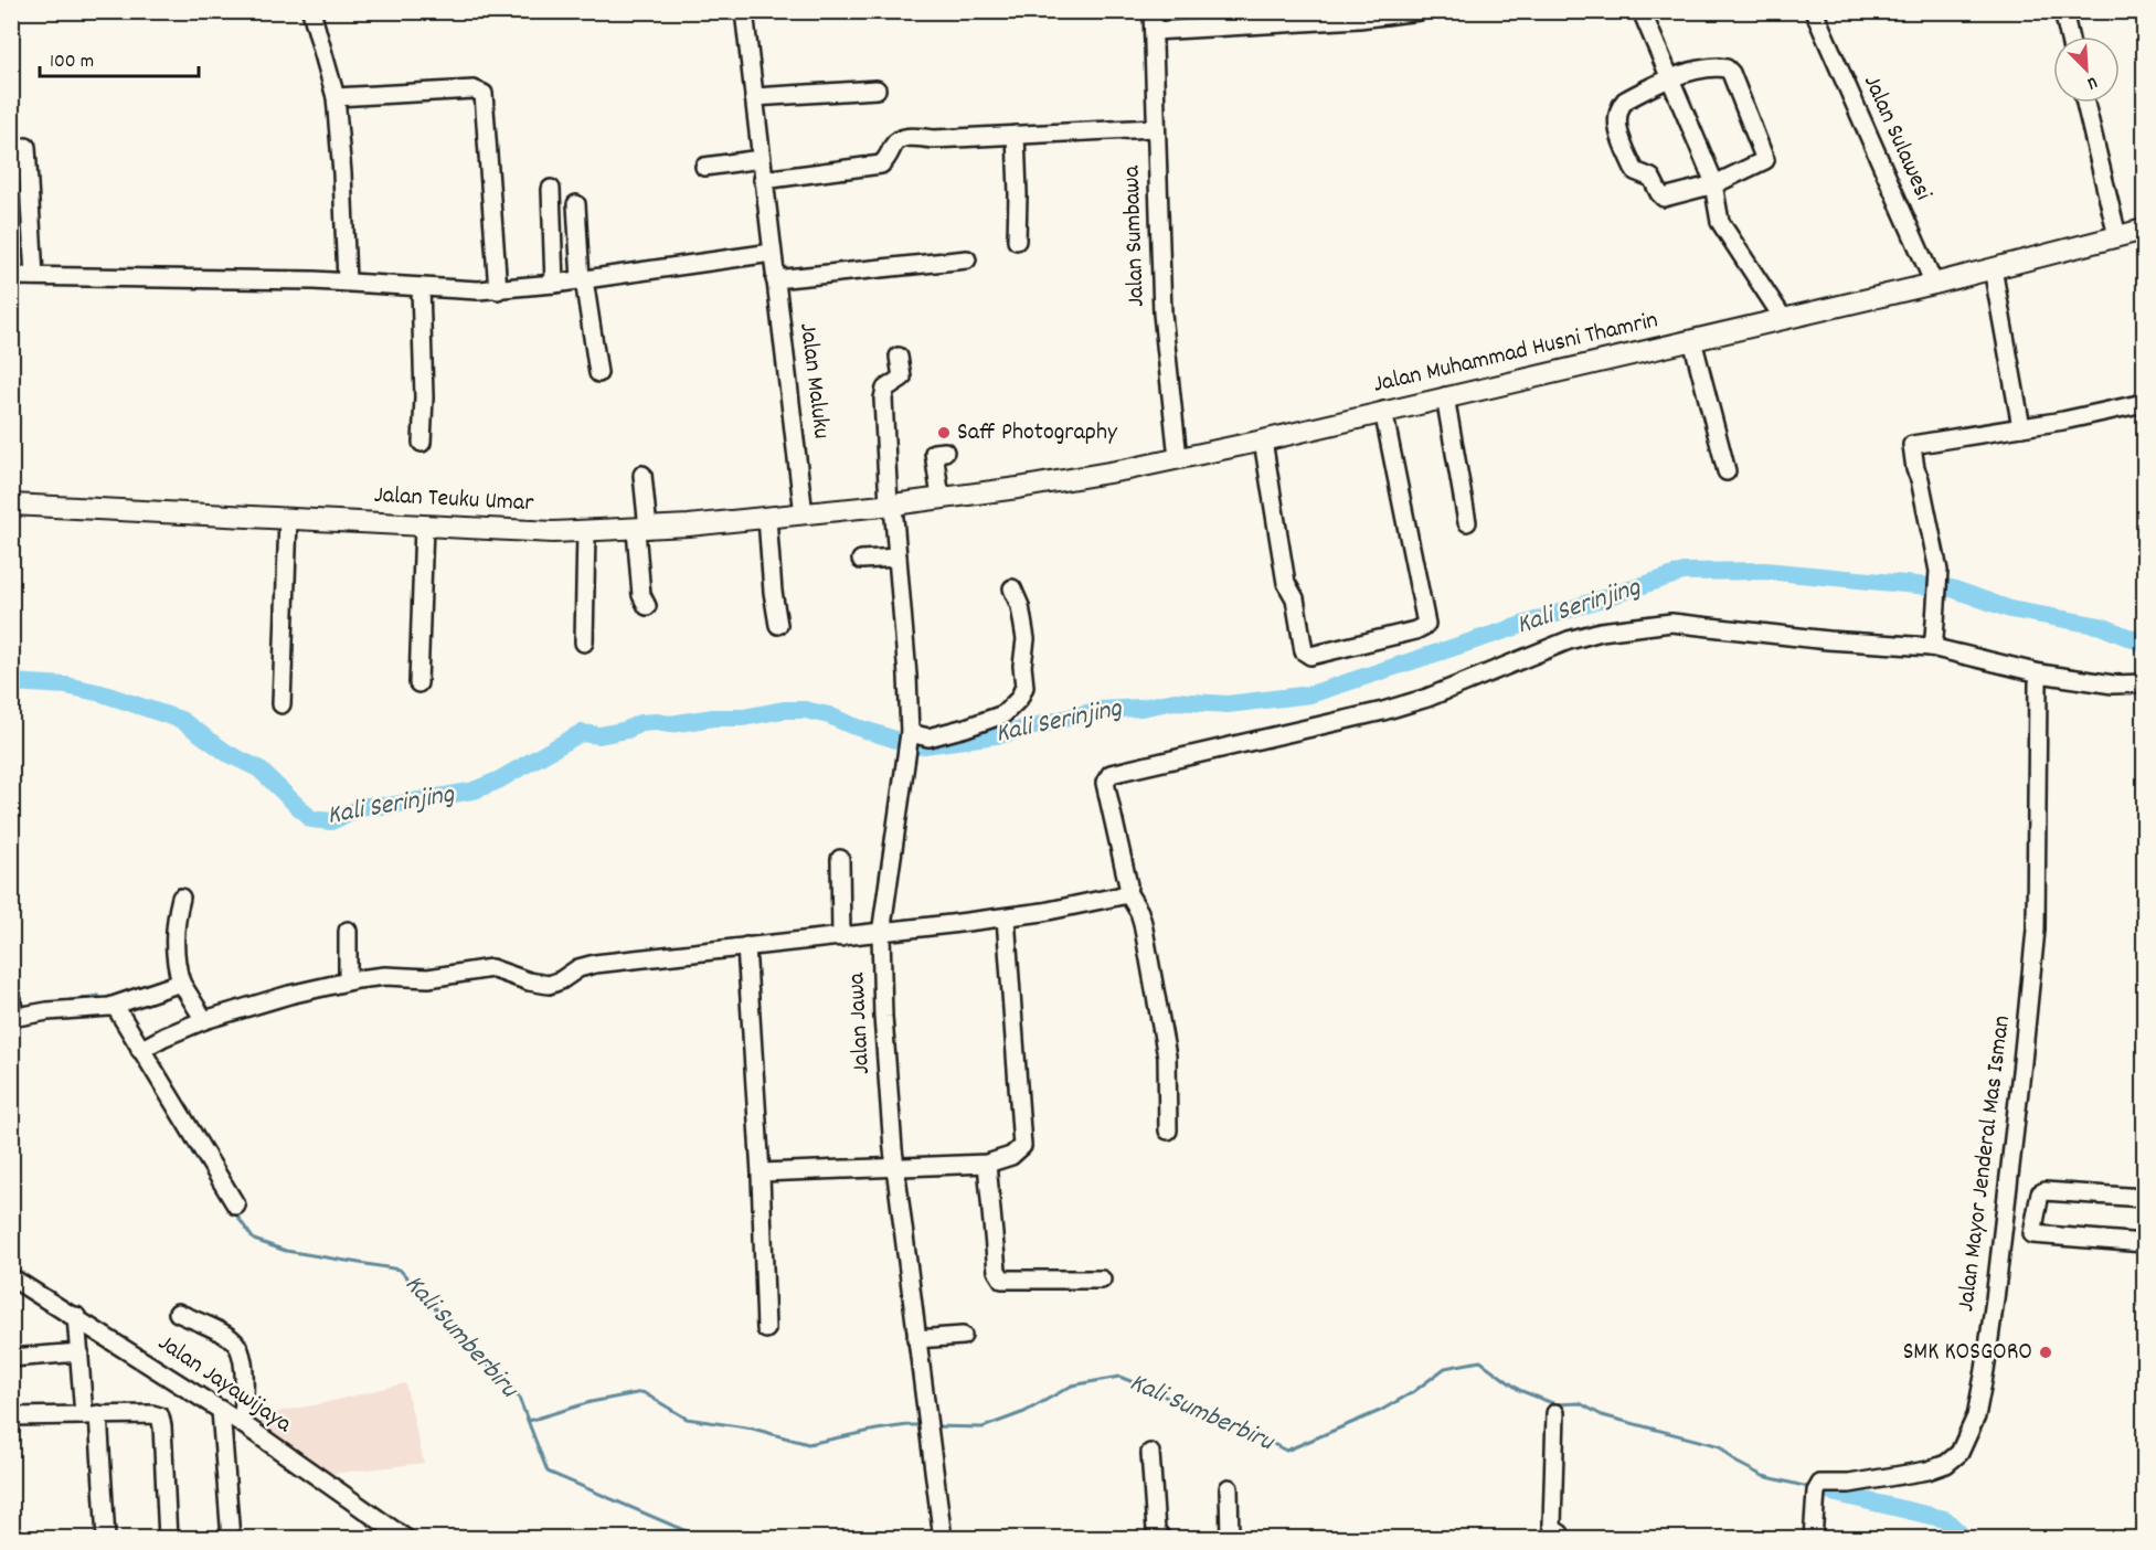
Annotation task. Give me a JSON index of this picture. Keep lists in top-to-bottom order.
{
  "streets": {
    "main road": ["Jalan Muhammad Husni Thamrin", "Jalan Teuku Umar"],
    "street": [
      "Jalan Sulawesi",
      "Jalan Sumbawa",
      "Jalan Maluku",
      "Jalan Jawa",
      "Jalan Mayor Jenderal Mas Isman",
      "Jalan Jayawijaya"
    ]
  },
  "crossings": [
    ["Jalan Sulawesi", "Jalan Muhammad Husni Thamrin"],
    ["Jalan Sumbawa", "Jalan Muhammad Husni Thamrin"],
    ["Jalan Muhammad Husni Thamrin", "Jalan Teuku Umar"],
    ["Jalan Muhammad Husni Thamrin", "Jalan Jawa"],
    ["Jalan Maluku", "Jalan Teuku Umar"],
    ["Jalan Teuku Umar", "Jalan Jawa"]
  ],
  "water": ["Kali Serinjing", "Kali Sumberbiru"],
  "places": ["Saff Photography", "SMK KOSGORO"],
  "scale_bar": "100 m",
  "north": "bottom right"
}
